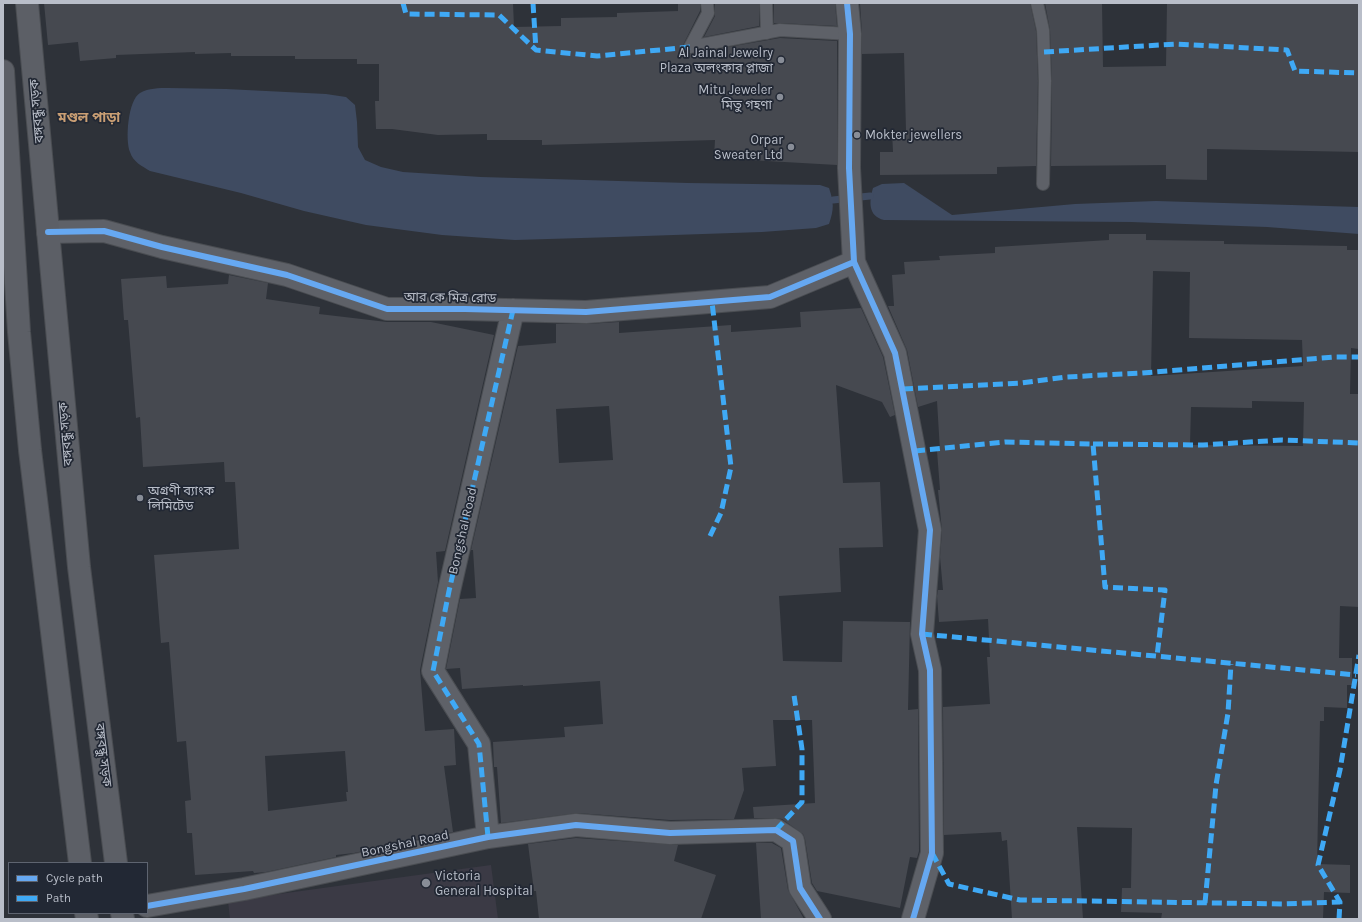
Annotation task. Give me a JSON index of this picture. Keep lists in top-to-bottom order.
{
  "streets": {
    "main road": ["বঙ্গবন্ধু সড়ক"],
    "street": ["আর কে মিত্র রোড", "Bongshal Road"]
  },
  "crossings": [
    ["বঙ্গবন্ধু সড়ক", "আর কে মিত্র রোড"],
    ["আর কে মিত্র রোড", "Bongshal Road"]
  ],
  "districts": ["মণ্ডল পাড়া"],
  "places": [
    "Al Jainal Jewelry Plaza অলংকার প্লাজা",
    "Mitu Jeweler মিতু গহণা",
    "Mokter jewellers",
    "Orpar Sweater Ltd",
    "অগ্রণী ব্যাংক লিমিটেড",
    "Victoria General Hospital"
  ],
  "legend": ["Cycle path", "Path"]
}
